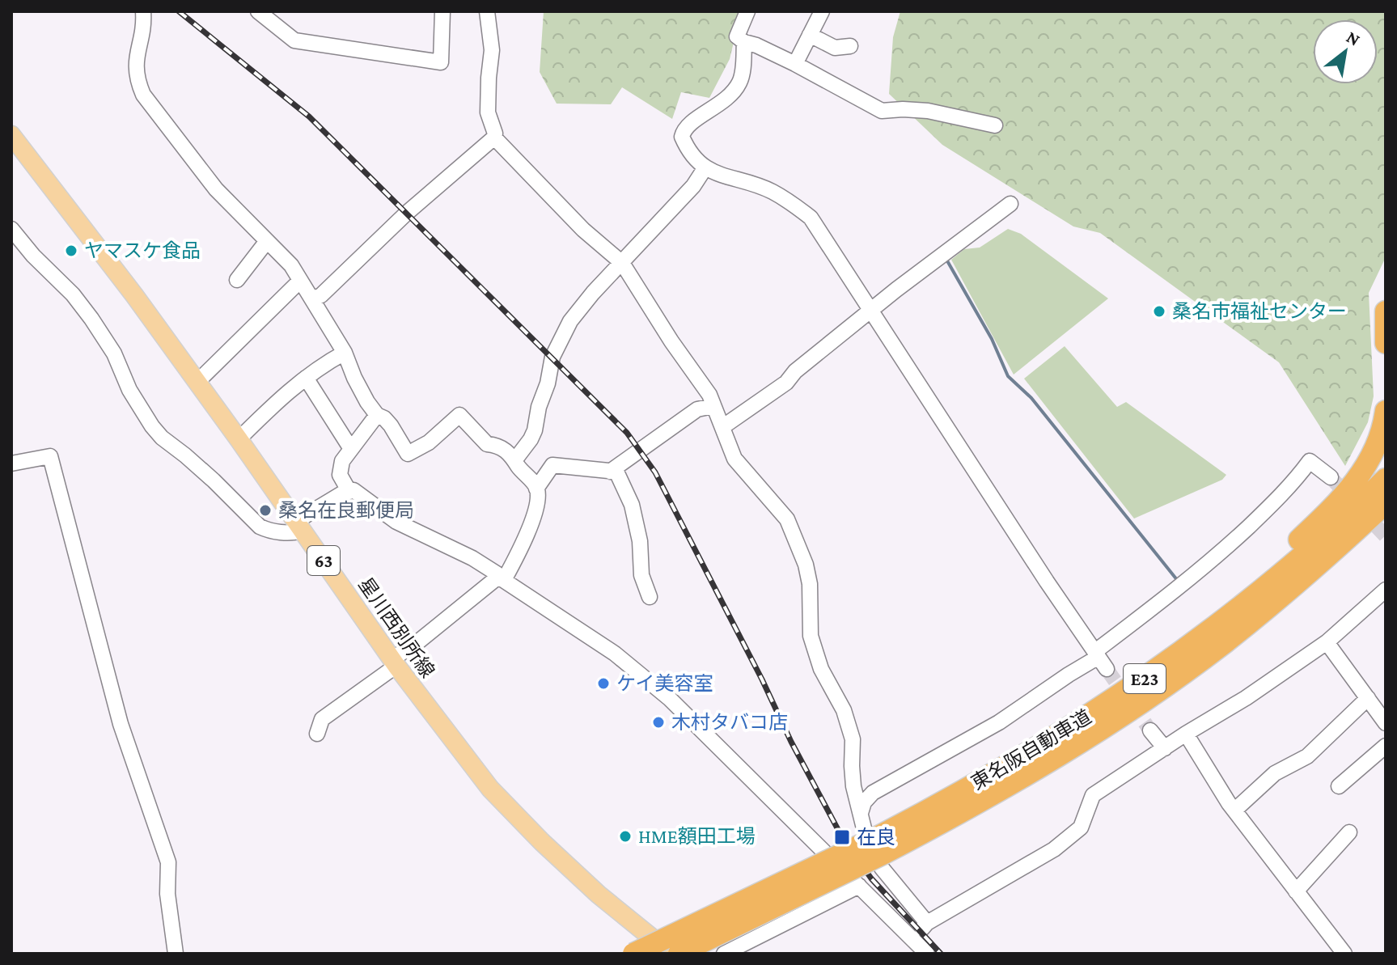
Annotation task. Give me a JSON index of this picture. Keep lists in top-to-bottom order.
{
  "streets": {
    "highway": ["E23", "東名阪自動車道"],
    "main road": ["63", "星川西別所線"]
  },
  "places": {
    "other": [
      "ヤマスケ食品",
      "桑名市福祉センター",
      "桑名在良郵便局",
      "ケイ美容室",
      "木村タバコ店",
      "HME額田工場"
    ],
    "transit": ["在良"]
  },
  "north": "top right"
}
